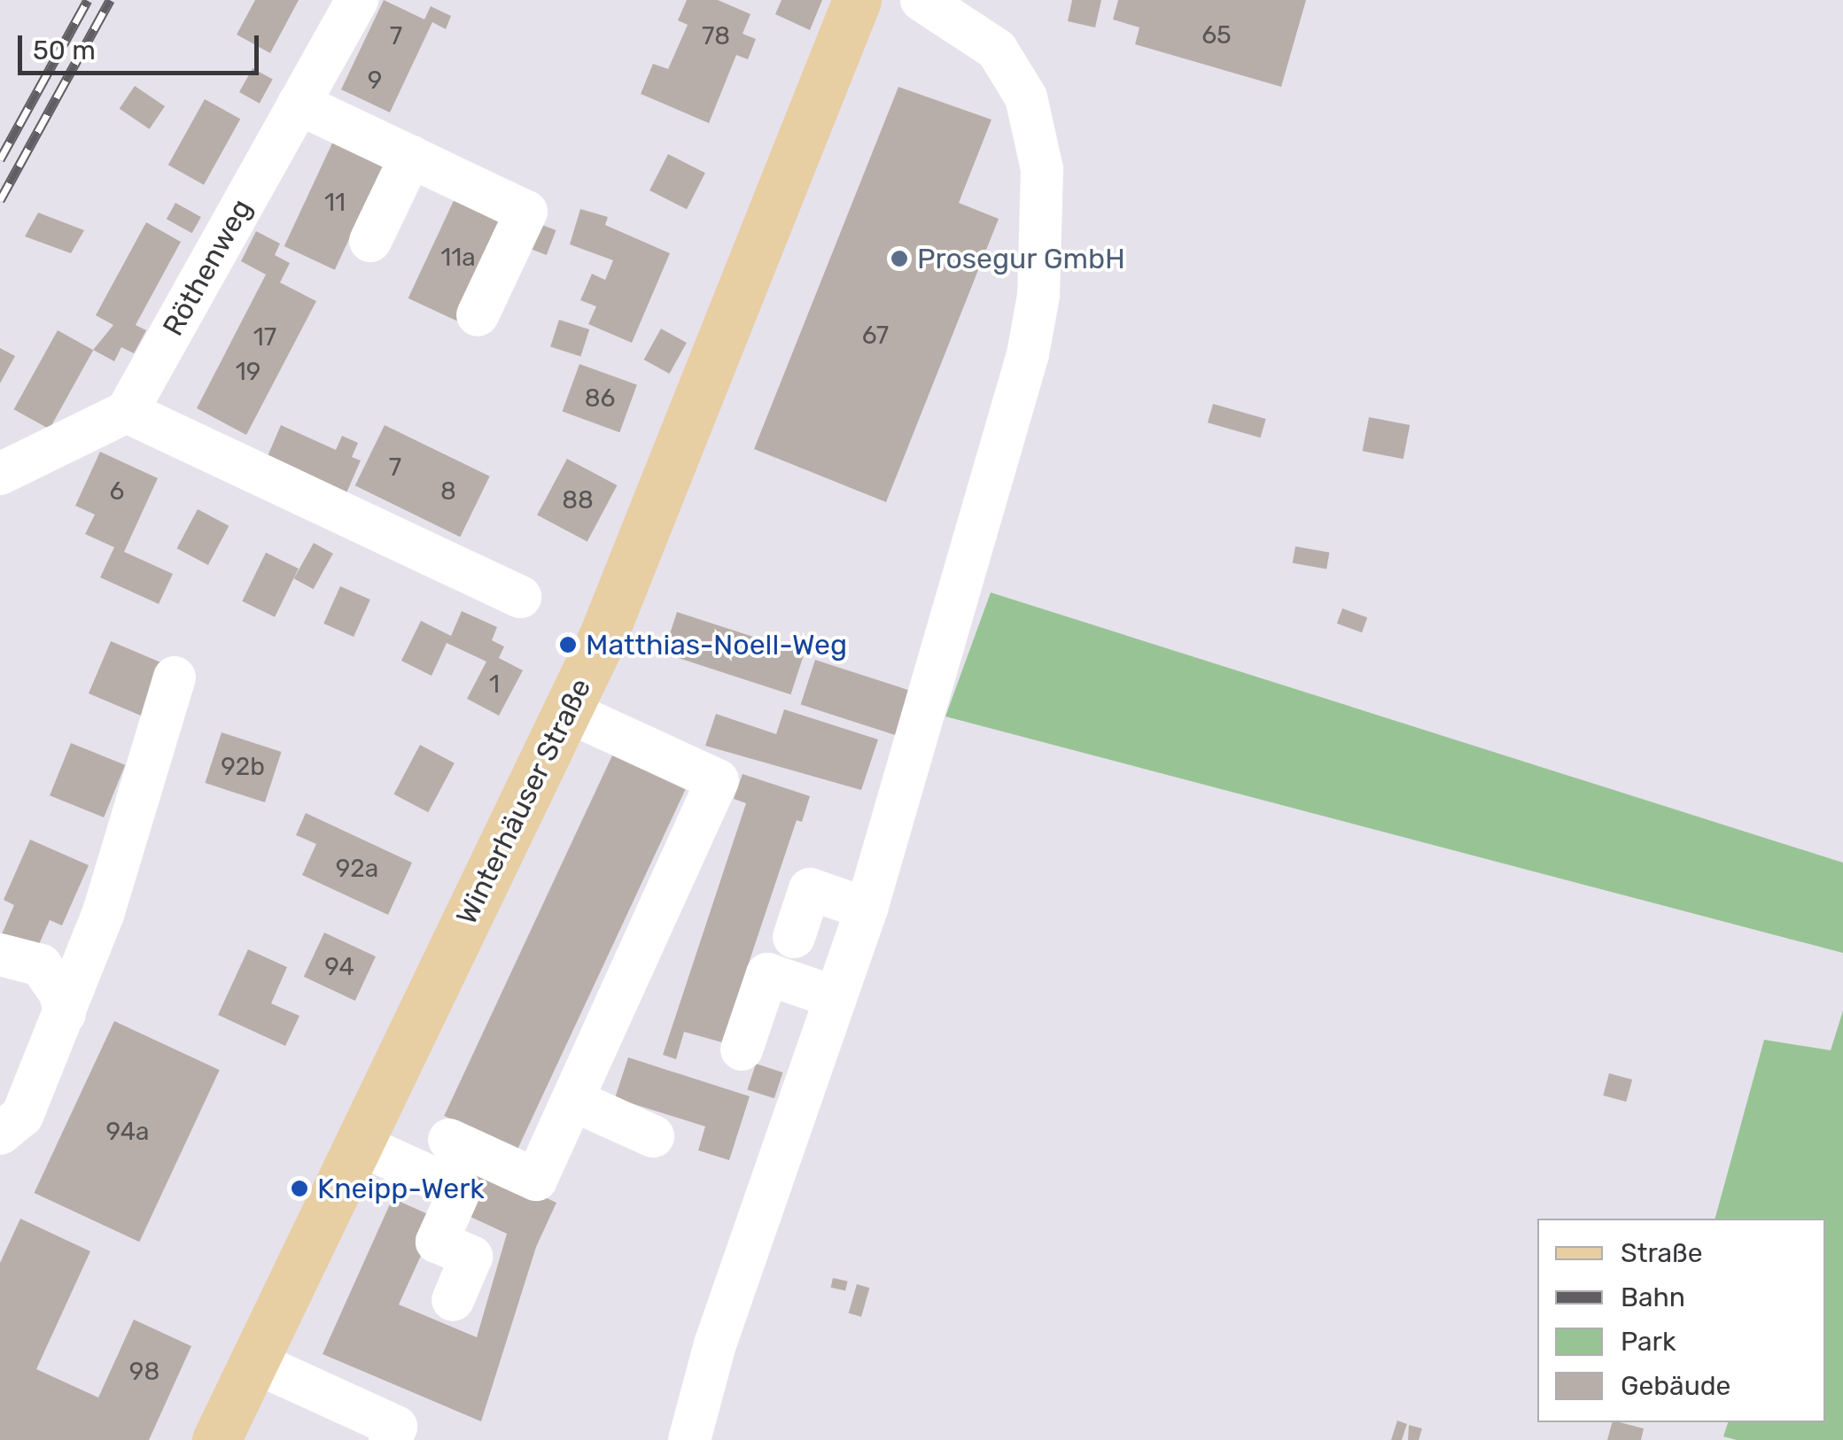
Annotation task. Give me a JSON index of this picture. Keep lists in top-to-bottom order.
{
  "streets": {
    "main road": ["Winterhäuser Straße"],
    "street": ["Röthenweg"]
  },
  "places": ["Prosegur GmbH", "Matthias-Noell-Weg", "Kneipp-Werk"],
  "house_numbers": [
    "65",
    "7",
    "78",
    "9",
    "11",
    "11a",
    "67",
    "17",
    "19",
    "86",
    "7",
    "6",
    "8",
    "88",
    "1",
    "92b",
    "92a",
    "94",
    "94a",
    "98"
  ],
  "legend": [
    "Straße",
    "Bahn",
    "Park",
    "Gebäude"
  ],
  "scale_bar": "50 m"
}
